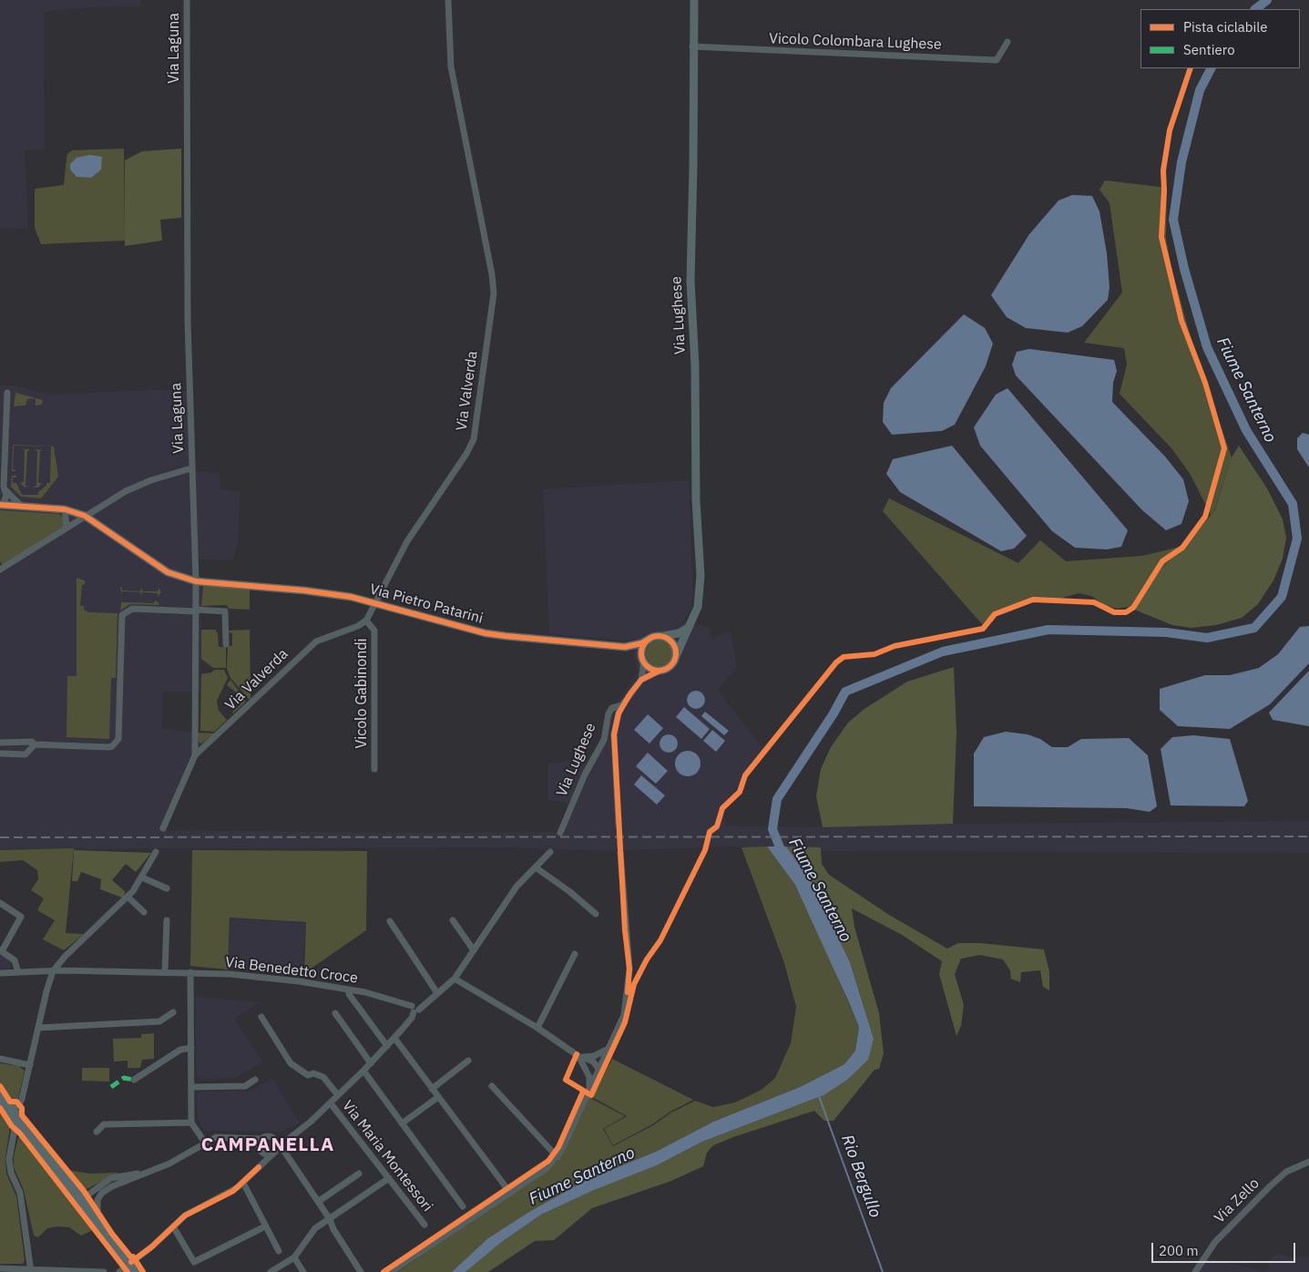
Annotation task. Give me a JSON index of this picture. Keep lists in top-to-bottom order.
{
  "streets": {
    "main road": ["Via Lughese", "Via Pietro Patarini"],
    "street": [
      "Vicolo Colombara Lughese",
      "Via Laguna",
      "Via Valverda",
      "Vicolo Gabinondi",
      "Via Benedetto Croce",
      "Via Maria Montessori",
      "Via Zello"
    ]
  },
  "crossings": [
    ["Vicolo Colombara Lughese", "Via Lughese"],
    ["Via Laguna", "Via Valverda"],
    ["Via Laguna", "Via Pietro Patarini"],
    ["Via Lughese", "Via Pietro Patarini"],
    ["Via Valverda", "Via Pietro Patarini"],
    ["Via Valverda", "Vicolo Gabinondi"]
  ],
  "districts": ["CAMPANELLA"],
  "water": ["Fiume Santerno", "Rio Bergullo"],
  "legend": ["Pista ciclabile", "Sentiero"],
  "scale_bar": "200 m"
}
